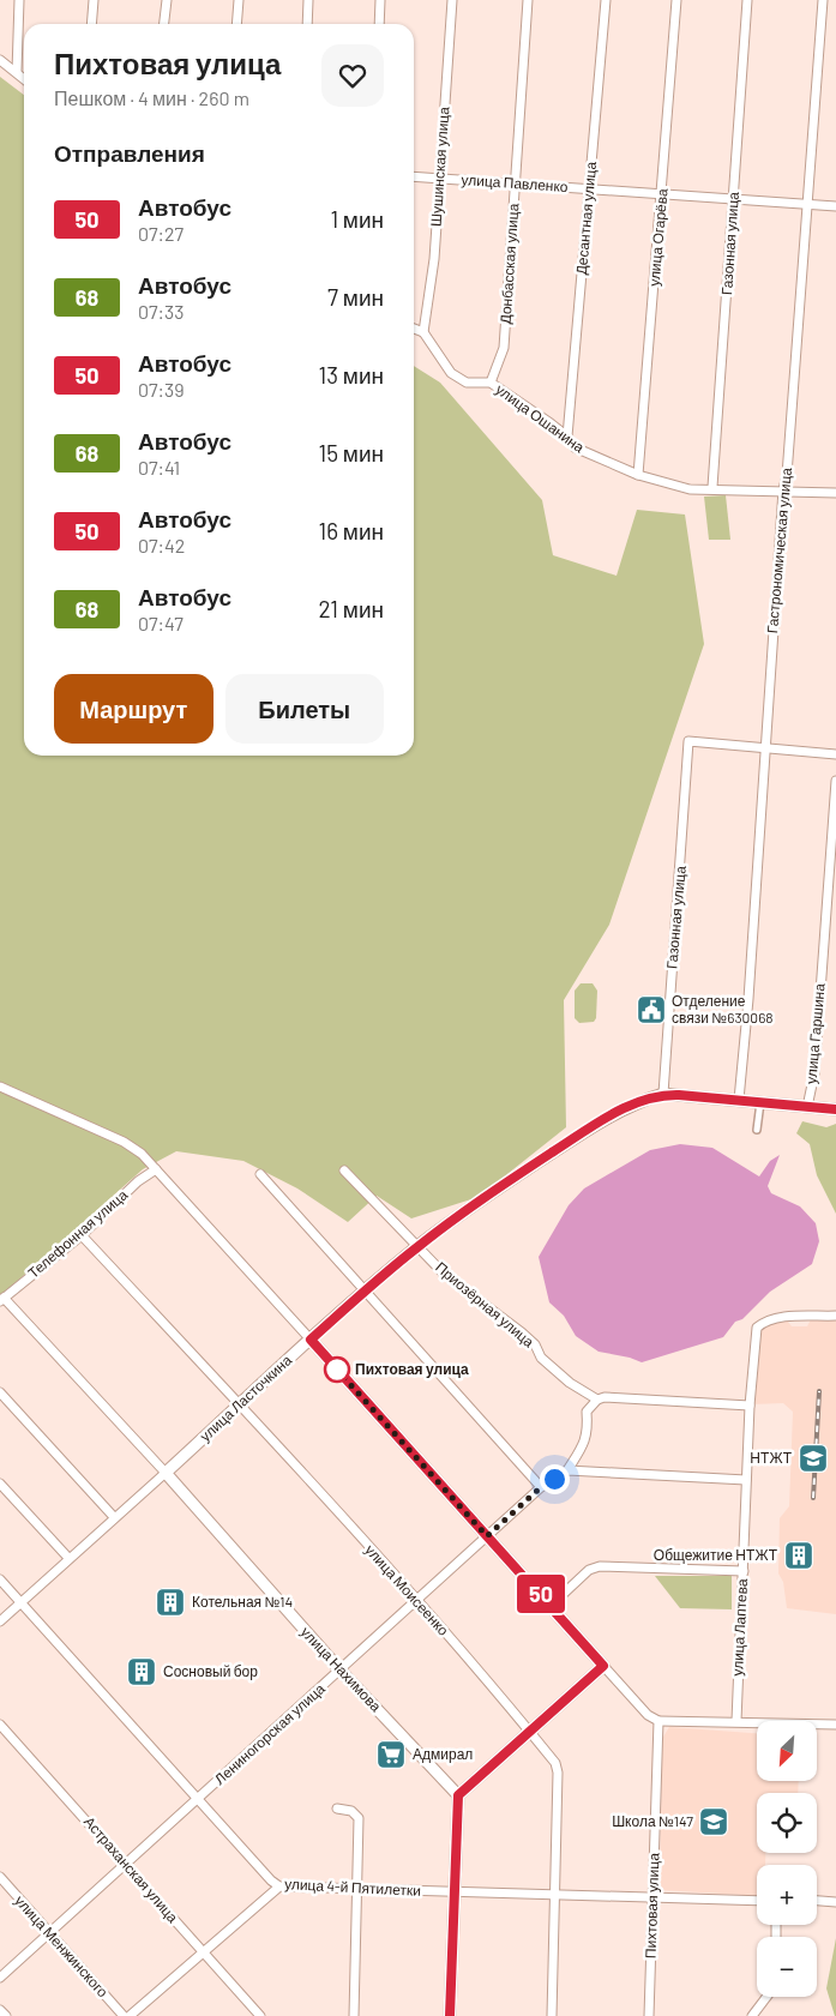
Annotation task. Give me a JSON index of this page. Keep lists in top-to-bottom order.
{
  "streets": {
    "street": [
      "Шушинская улица",
      "улица Павленко",
      "Десантная улица",
      "улица Огарёва",
      "Газонная улица",
      "Донбасская улица",
      "улица Ошанина",
      "Гастрономическая улица",
      "улица Гаршина",
      "Телефонная улица",
      "Приозёрная улица",
      "улица Ласточкина",
      "улица Моисеенко",
      "улица Лаптева",
      "улица Нахимова",
      "Лениногорская улица",
      "Астраханская улица",
      "улица 4-й Пятилетки",
      "Пихтовая улица",
      "улица Менжинского"
    ]
  },
  "crossings": [
    ["Шушинская улица", "улица Павленко"],
    ["Шушинская улица", "улица Ошанина"],
    ["улица Павленко", "Десантная улица"],
    ["улица Павленко", "улица Огарёва"],
    ["улица Павленко", "Газонная улица"],
    ["улица Павленко", "Донбасская улица"],
    ["улица Павленко", "Гастрономическая улица"],
    ["Десантная улица", "улица Ошанина"],
    ["улица Огарёва", "улица Ошанина"],
    ["Газонная улица", "улица Ошанина"],
    ["Газонная улица", "Гастрономическая улица"],
    ["Газонная улица", "улица Ласточкина"],
    ["Донбасская улица", "улица Ошанина"],
    ["улица Ошанина", "Гастрономическая улица"],
    ["Гастрономическая улица", "улица Ласточкина"],
    ["улица Гаршина", "улица Ласточкина"],
    ["Телефонная улица", "улица Моисеенко"],
    ["Телефонная улица", "улица Нахимова"],
    ["Приозёрная улица", "улица Ласточкина"],
    ["улица Ласточкина", "улица Моисеенко"],
    ["улица Ласточкина", "улица Нахимова"],
    ["улица Ласточкина", "улица 4-й Пятилетки"],
    ["улица Моисеенко", "Лениногорская улица"],
    ["улица Моисеенко", "улица 4-й Пятилетки"],
    ["улица Нахимова", "Лениногорская улица"],
    ["Лениногорская улица", "Астраханская улица"],
    ["Лениногорская улица", "улица 4-й Пятилетки"],
    ["Лениногорская улица", "улица Менжинского"],
    ["улица 4-й Пятилетки", "Пихтовая улица"]
  ],
  "places": {
    "public building": ["Отделение связи №630068"],
    "other": ["Пихтовая улица"],
    "school or university": ["НТЖТ", "Школа №147"],
    "building": ["Общежитие НТЖТ", "Котельная №14", "Сосновый бор"],
    "supermarket": ["Адмирал"]
  },
  "lines": ["bus line 50"],
  "north": "bottom left",
  "page": {
    "on_map": "50",
    "heading": [
      ["Пихтовая улица", "Пешком · 4 мин · 260 m"],
      "Отправления"
    ],
    "list": [
      {
        "mark": "50",
        "name": "Автобус",
        "note": "07:27",
        "value": "1 мин"
      },
      {
        "mark": "68",
        "name": "Автобус",
        "note": "07:33",
        "value": "7 мин"
      },
      {
        "mark": "50",
        "name": "Автобус",
        "note": "07:39",
        "value": "13 мин"
      },
      {
        "mark": "68",
        "name": "Автобус",
        "note": "07:41",
        "value": "15 мин"
      },
      {
        "mark": "50",
        "name": "Автобус",
        "note": "07:42",
        "value": "16 мин"
      },
      {
        "mark": "68",
        "name": "Автобус",
        "note": "07:47",
        "value": "21 мин"
      }
    ],
    "buttons": ["Маршрут", "Билеты"],
    "map_buttons": ["+", "−"]
  }
}
